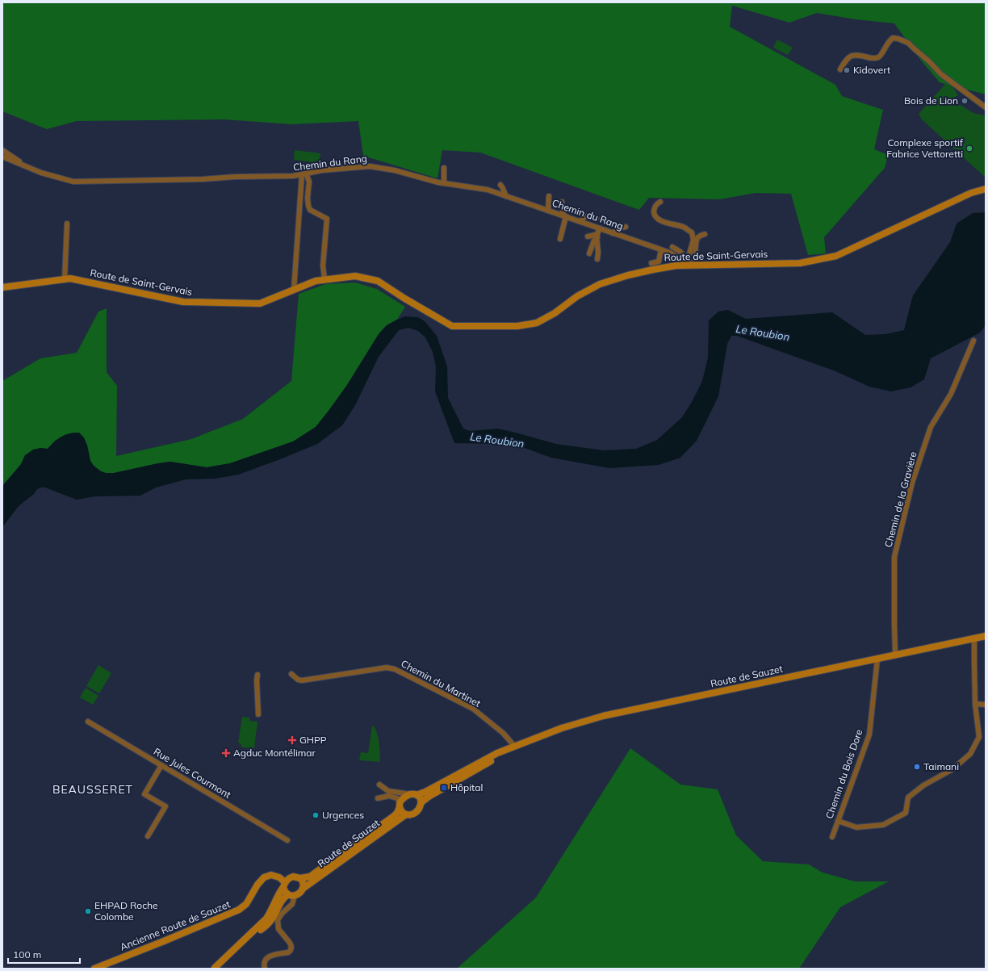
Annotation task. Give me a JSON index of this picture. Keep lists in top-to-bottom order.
{
  "streets": {
    "main road": ["Route de Saint-Gervais", "Route de Sauzet", "Ancienne Route de Sauzet"],
    "street": [
      "Chemin du Rang",
      "Chemin de la Gravière",
      "Chemin du Martinet",
      "Rue Jules Courmont",
      "Chemin du Bois Dore"
    ]
  },
  "crossings": [
    ["Chemin du Rang", "Route de Saint-Gervais"],
    ["Chemin de la Gravière", "Route de Sauzet"],
    ["Route de Sauzet", "Chemin du Martinet"],
    ["Route de Sauzet", "Chemin du Bois Dore"],
    ["Route de Sauzet", "Ancienne Route de Sauzet"]
  ],
  "districts": ["BEAUSSERET"],
  "water": ["Le Roubion"],
  "places": {
    "other": [
      "Kidovert",
      "Bois de Lion",
      "Complexe sportif Fabrice Vettoretti",
      "Taimani",
      "Urgences",
      "EHPAD Roche Colombe"
    ],
    "health": ["GHPP", "Agduc Montélimar"],
    "transit": ["Hôpital"]
  },
  "scale_bar": "100 m"
}
